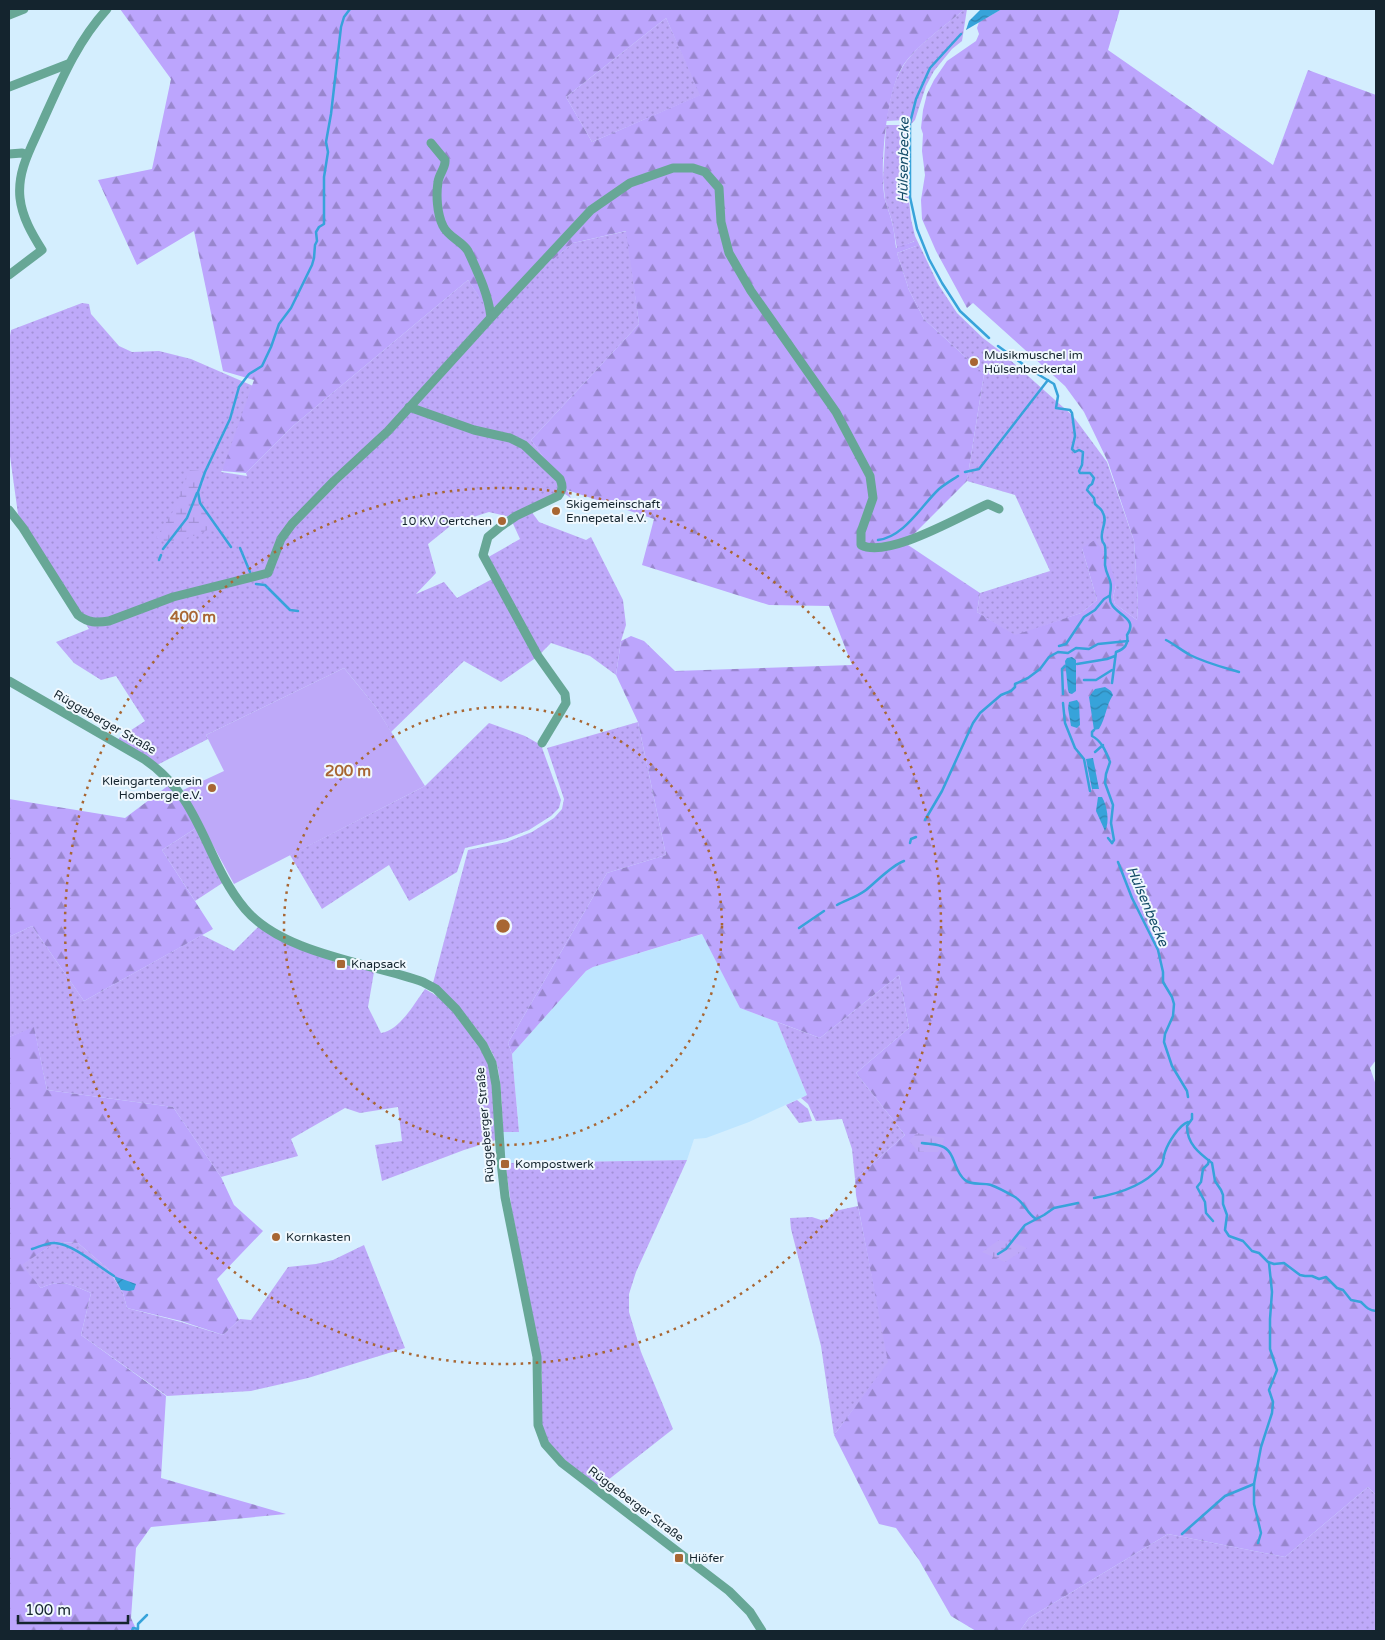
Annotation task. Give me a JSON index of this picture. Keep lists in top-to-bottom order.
{
  "streets": {
    "street": ["Rüggeberger Straße"]
  },
  "water": ["Hülsenbecke"],
  "places": {
    "other": [
      "Musikmuschel im Hülsenbeckertal",
      "Skigemeinschaft Ennepetal e.V.",
      "10 KV Oertchen",
      "Kleingartenverein Homberge e.V.",
      "Kornkasten"
    ],
    "transit": ["Knapsack", "Kompostwerk", "Hiöfer"]
  },
  "scale_bar": "100 m",
  "rings": ["400 m", "200 m"]
}
